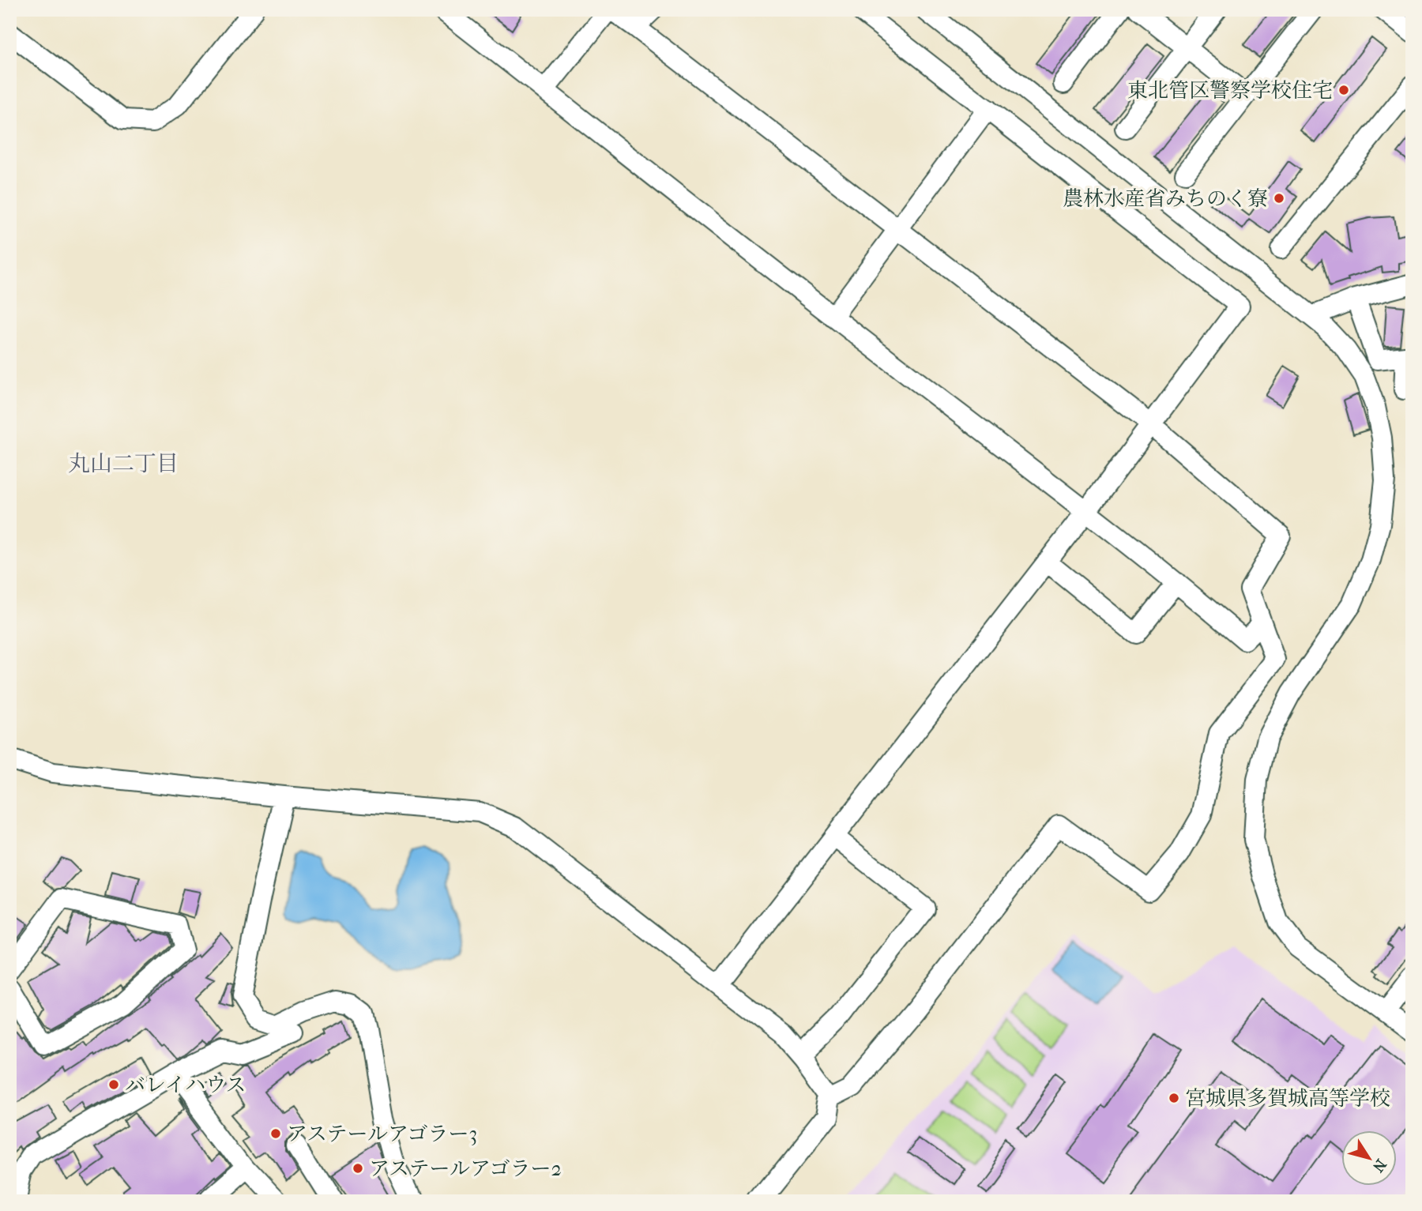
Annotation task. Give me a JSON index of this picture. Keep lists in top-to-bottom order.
{
  "districts": ["丸山二丁目"],
  "places": [
    "東北管区警察学校住宅",
    "農林水産省みちのく寮",
    "バレイハウス",
    "宮城県多賀城高等学校",
    "アステールアゴラー3",
    "アステールアゴラー2"
  ],
  "north": "bottom right"
}
